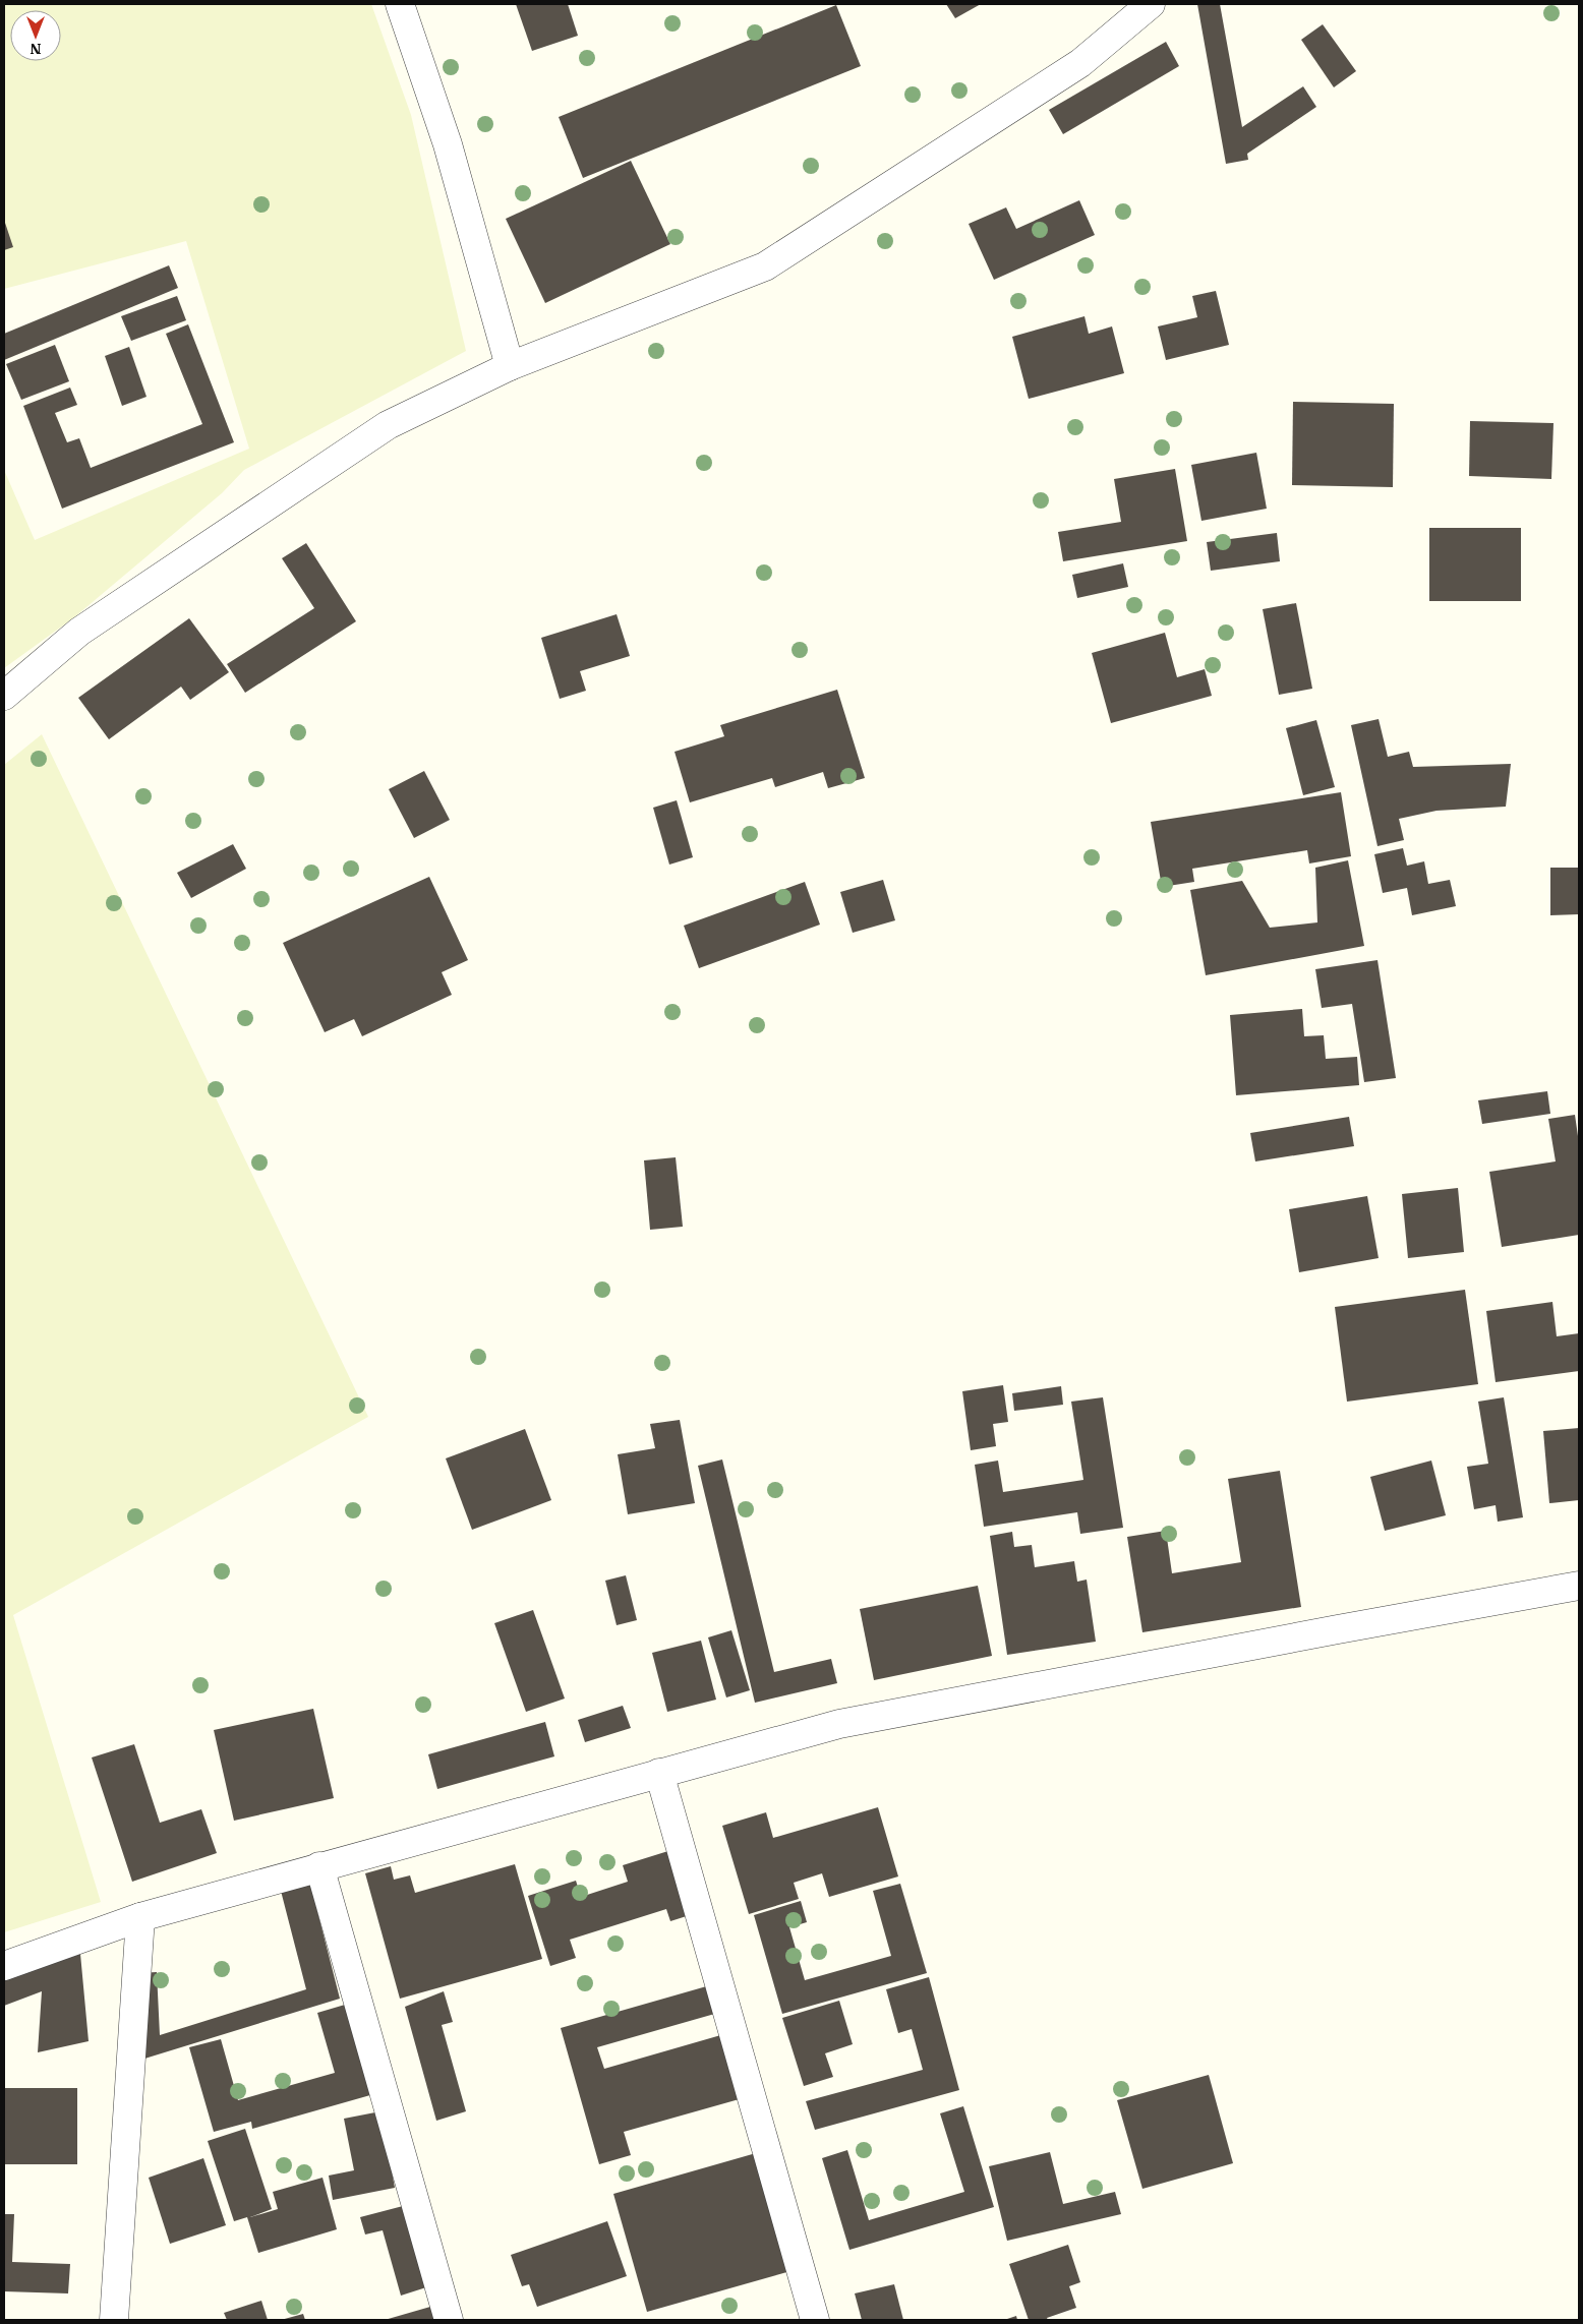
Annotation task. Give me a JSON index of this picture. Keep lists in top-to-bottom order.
{
  "north": "bottom"
}
